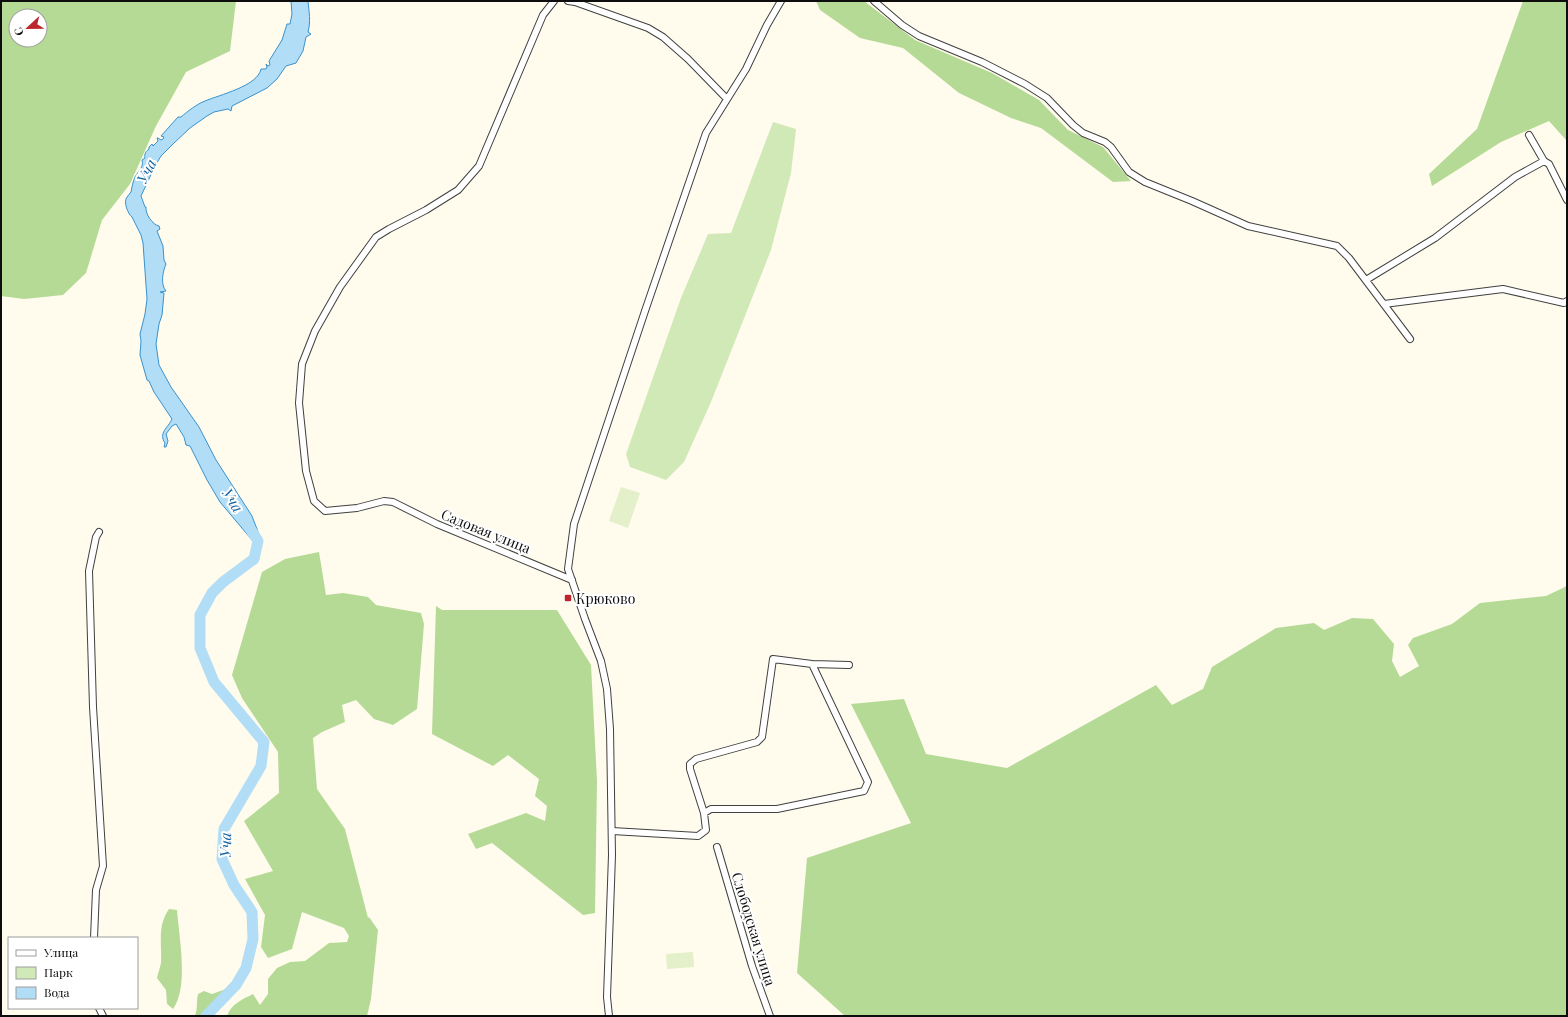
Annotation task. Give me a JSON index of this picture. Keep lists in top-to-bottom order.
{
  "streets": {
    "street": ["Садовая улица", "Слободская улица"]
  },
  "water": ["Уча"],
  "places": {
    "transit": ["Крюково"]
  },
  "legend": ["Улица", "Парк", "Вода"],
  "north": "left"
}
